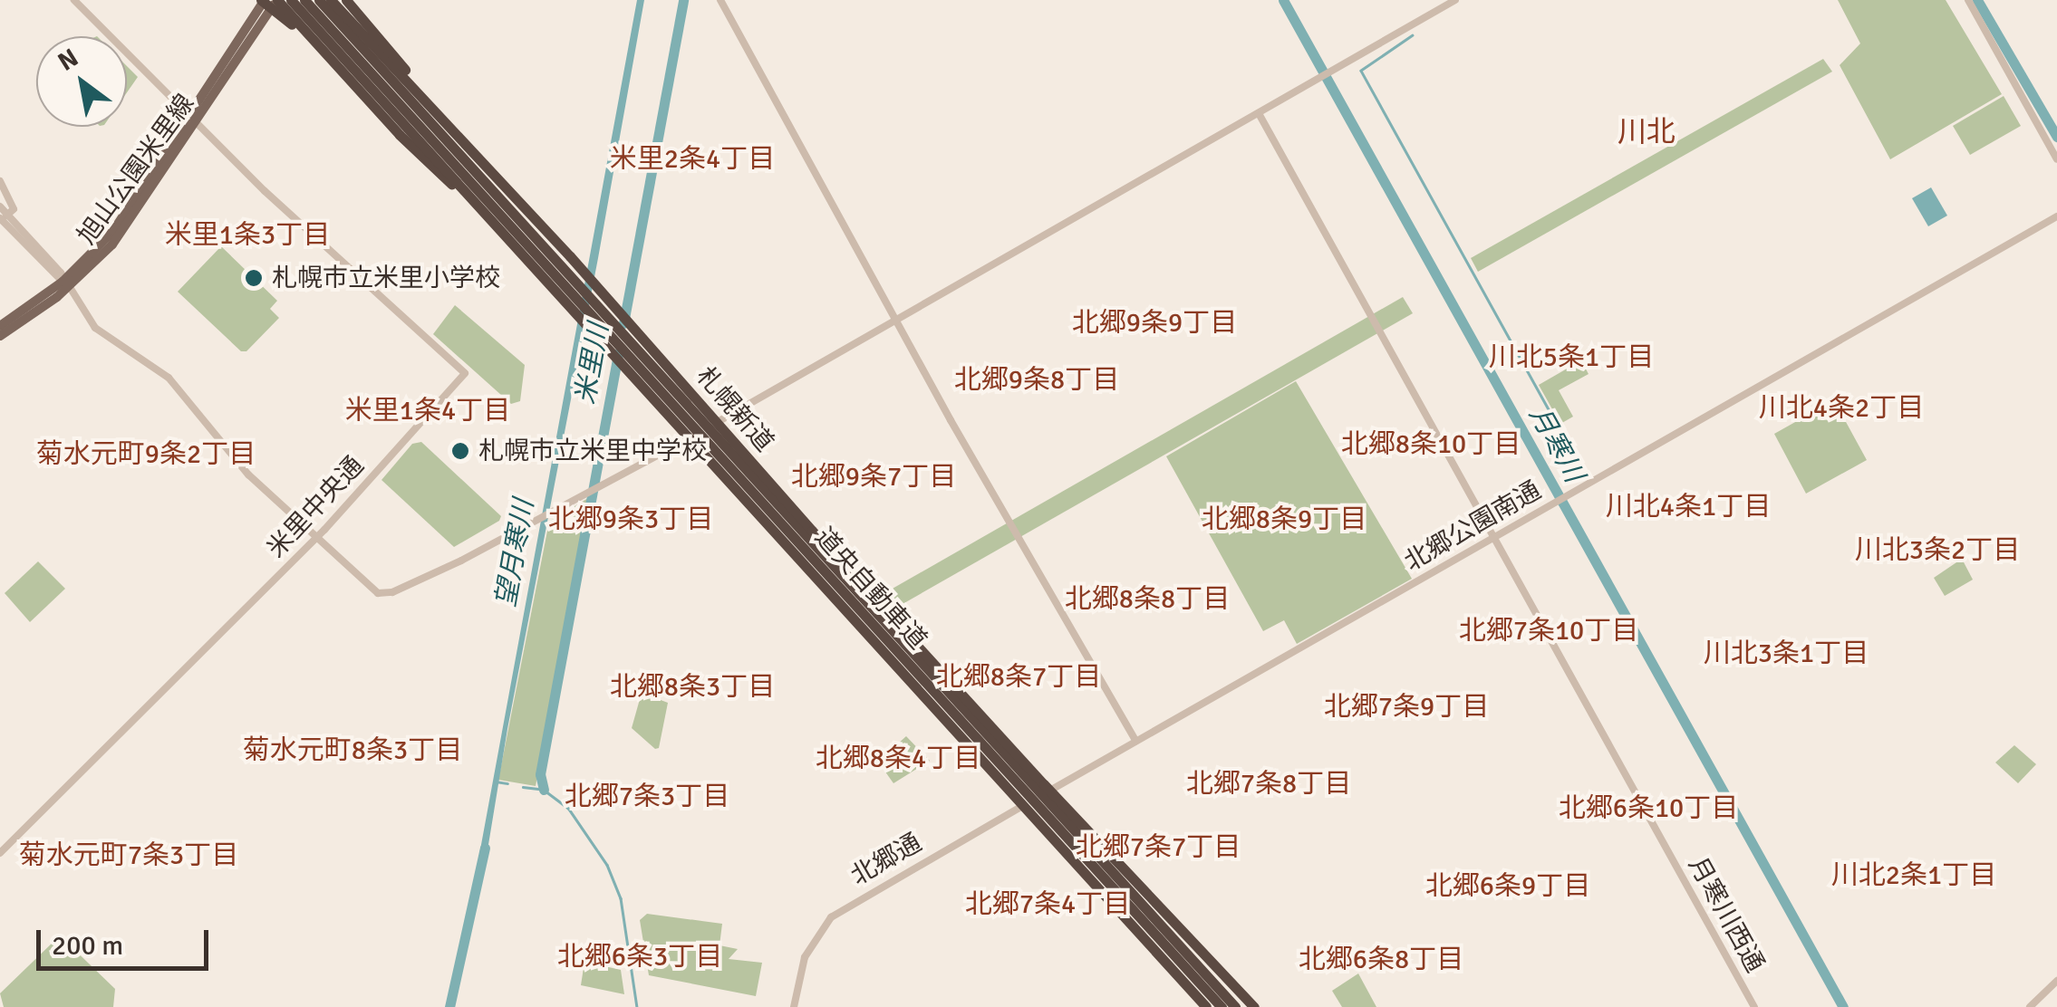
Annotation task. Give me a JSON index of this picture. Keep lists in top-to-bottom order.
{
  "streets": {
    "highway": ["札幌新道", "道央自動車道"],
    "main road": ["旭山公園米里線"],
    "street": [
      "米里中央通",
      "北郷公園南通",
      "北郷通",
      "月寒川西通"
    ]
  },
  "crossings": [
    ["旭山公園米里線", "米里中央通"],
    ["札幌新道", "北郷公園南通"],
    ["札幌新道", "北郷通"],
    ["北郷公園南通", "北郷通"],
    ["北郷公園南通", "月寒川西通"]
  ],
  "districts": [
    "川北",
    "米里2条4丁目",
    "米里1条3丁目",
    "北郷9条9丁目",
    "川北5条1丁目",
    "北郷9条8丁目",
    "川北4条2丁目",
    "米里1条4丁目",
    "北郷8条10丁目",
    "菊水元町9条2丁目",
    "北郷9条7丁目",
    "川北4条1丁目",
    "北郷9条3丁目",
    "北郷8条9丁目",
    "川北3条2丁目",
    "北郷8条8丁目",
    "北郷7条10丁目",
    "川北3条1丁目",
    "北郷8条7丁目",
    "北郷8条3丁目",
    "北郷7条9丁目",
    "菊水元町8条3丁目",
    "北郷8条4丁目",
    "北郷7条8丁目",
    "北郷7条3丁目",
    "北郷6条10丁目",
    "北郷7条7丁目",
    "菊水元町7条3丁目",
    "川北2条1丁目",
    "北郷6条9丁目",
    "北郷7条4丁目",
    "北郷6条3丁目",
    "北郷6条8丁目"
  ],
  "water": ["米里川", "月寒川", "望月寒川"],
  "places": ["札幌市立米里小学校", "札幌市立米里中学校"],
  "scale_bar": "200 m",
  "north": "top left"
}
